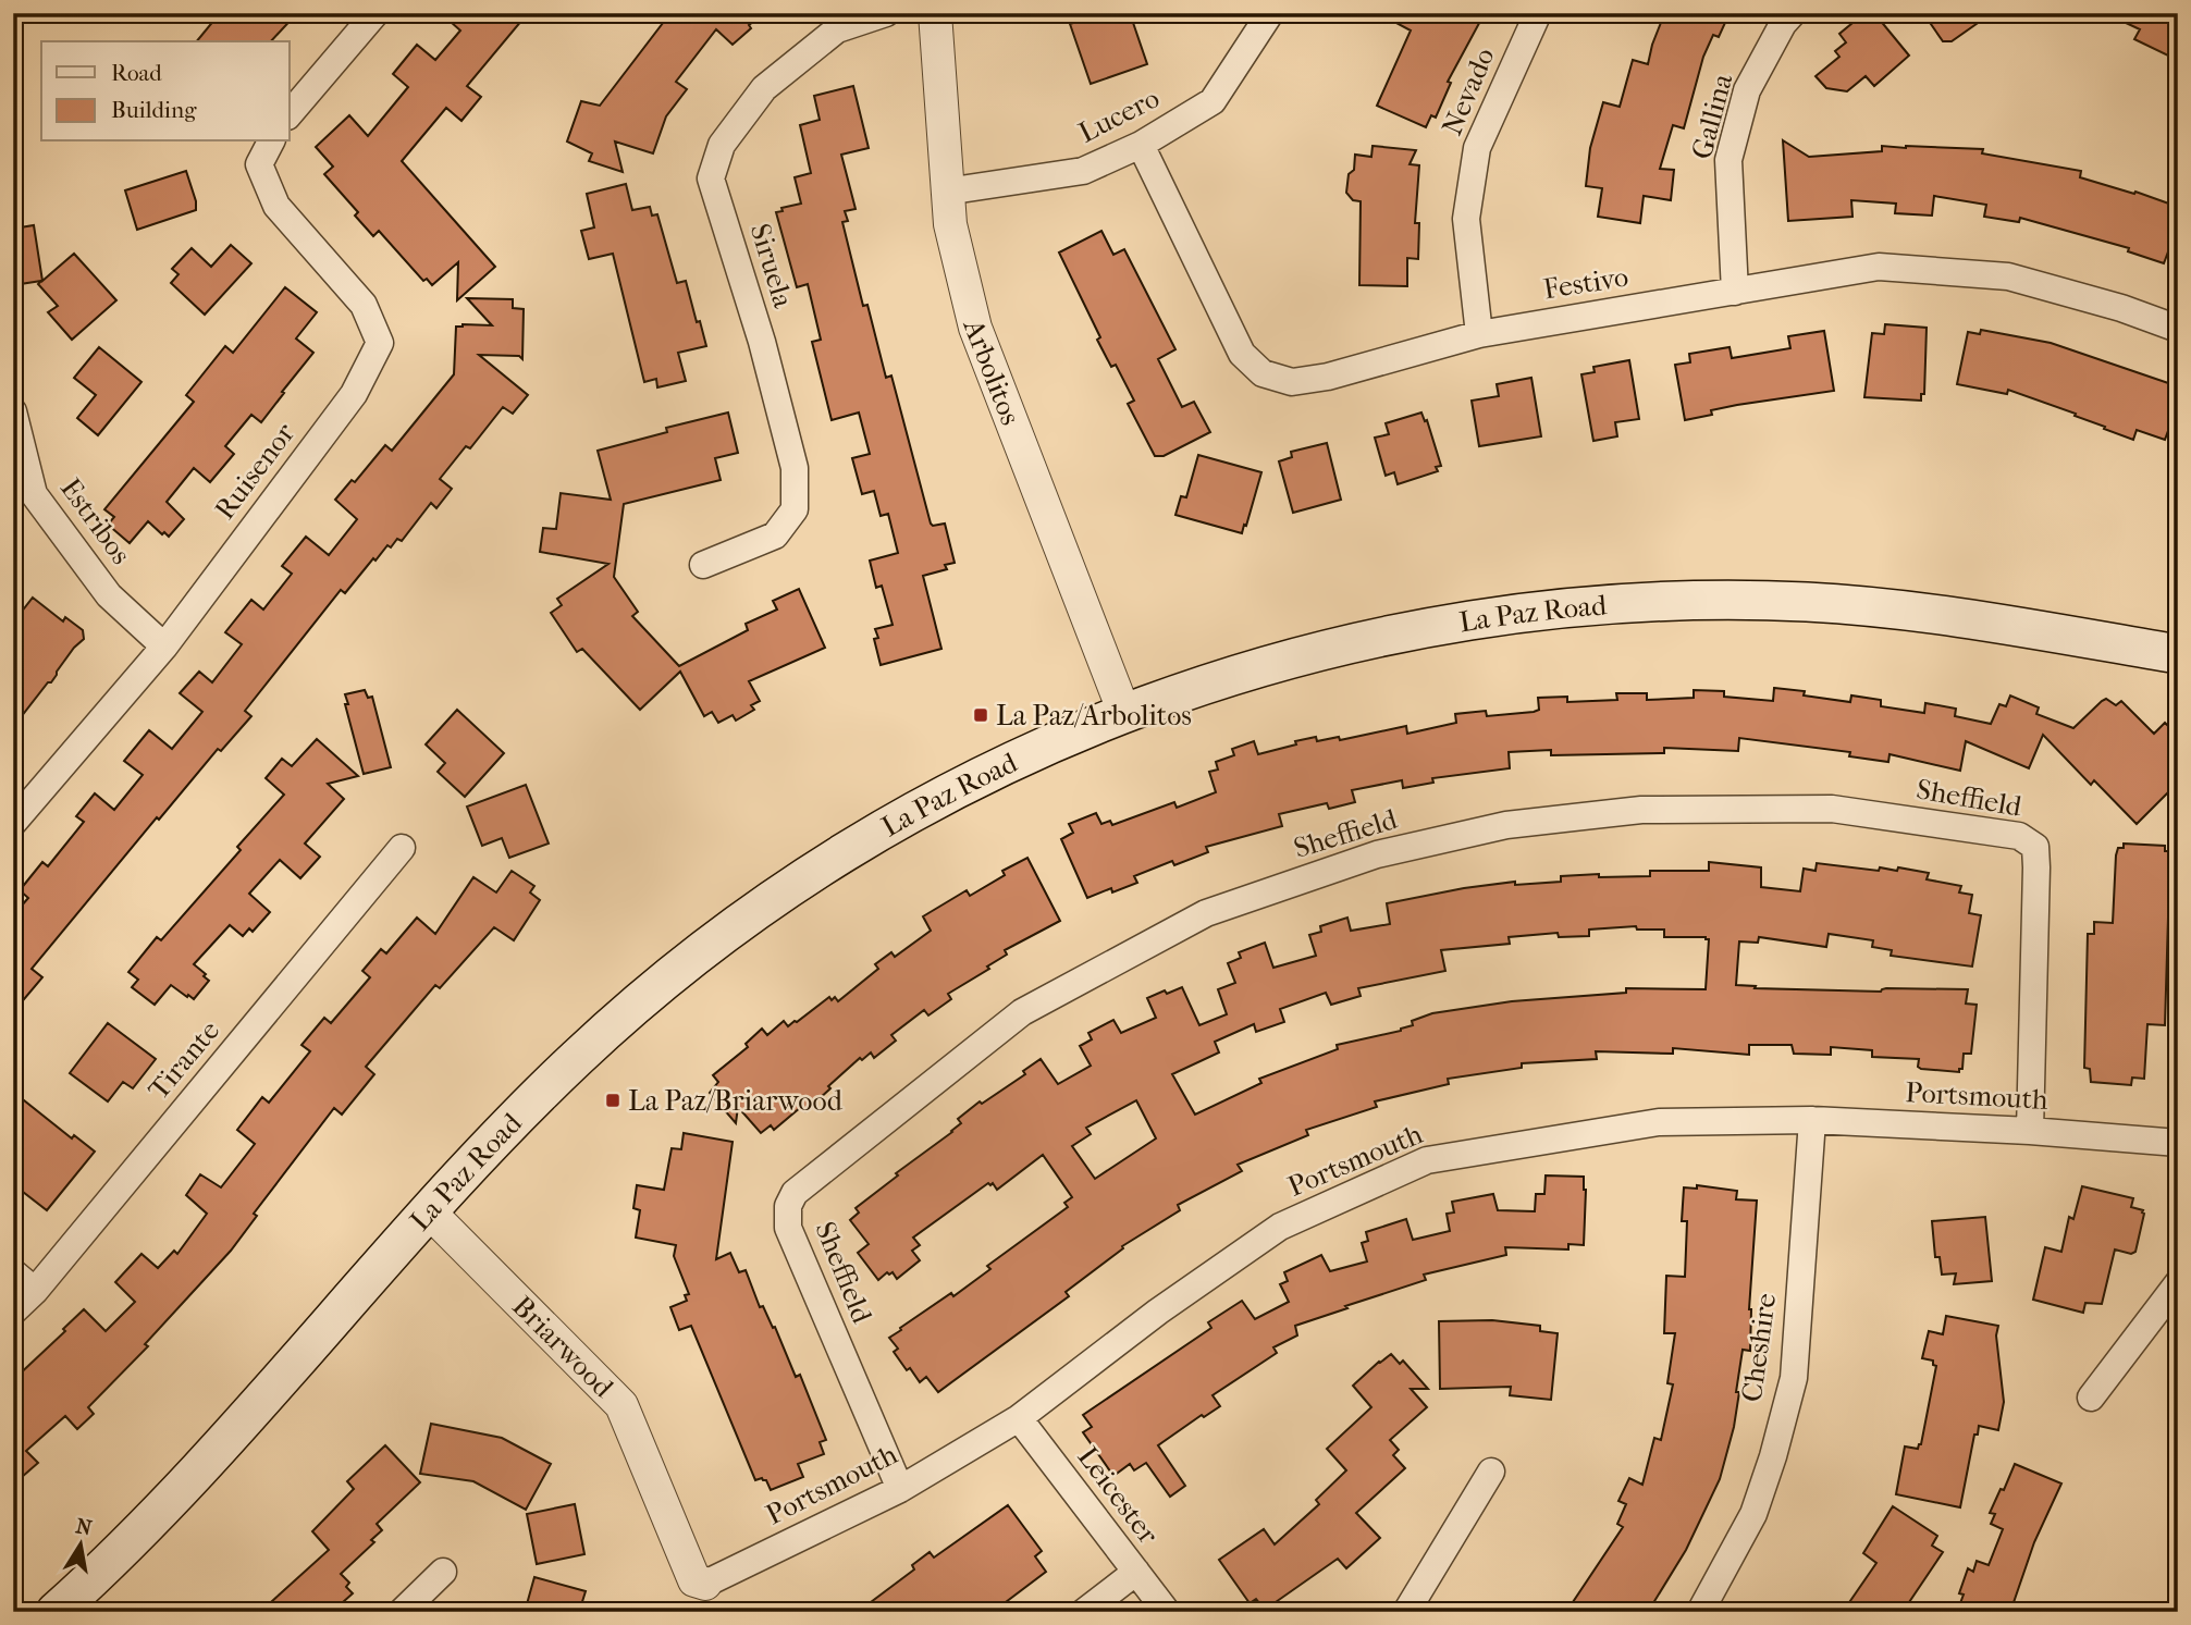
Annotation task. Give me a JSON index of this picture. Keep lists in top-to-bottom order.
{
  "streets": {
    "main road": ["La Paz Road"],
    "street": [
      "Nevado",
      "Lucero",
      "Gallina",
      "Siruela",
      "Festivo",
      "Arbolitos",
      "Ruisenor",
      "Estribos",
      "Sheffield",
      "Tirante",
      "Portsmouth",
      "Briarwood",
      "Cheshire",
      "Leicester"
    ]
  },
  "crossings": [
    ["Nevado", "Festivo"],
    ["Lucero", "Festivo"],
    ["Lucero", "Arbolitos"],
    ["Gallina", "Festivo"],
    ["Arbolitos", "La Paz Road"],
    ["Ruisenor", "Estribos"],
    ["La Paz Road", "Briarwood"],
    ["Sheffield", "Portsmouth"],
    ["Portsmouth", "Briarwood"],
    ["Portsmouth", "Cheshire"],
    ["Portsmouth", "Leicester"]
  ],
  "places": {
    "transit": ["La Paz/Arbolitos", "La Paz/Briarwood"]
  },
  "legend": ["Road", "Building"],
  "north": "top"
}
